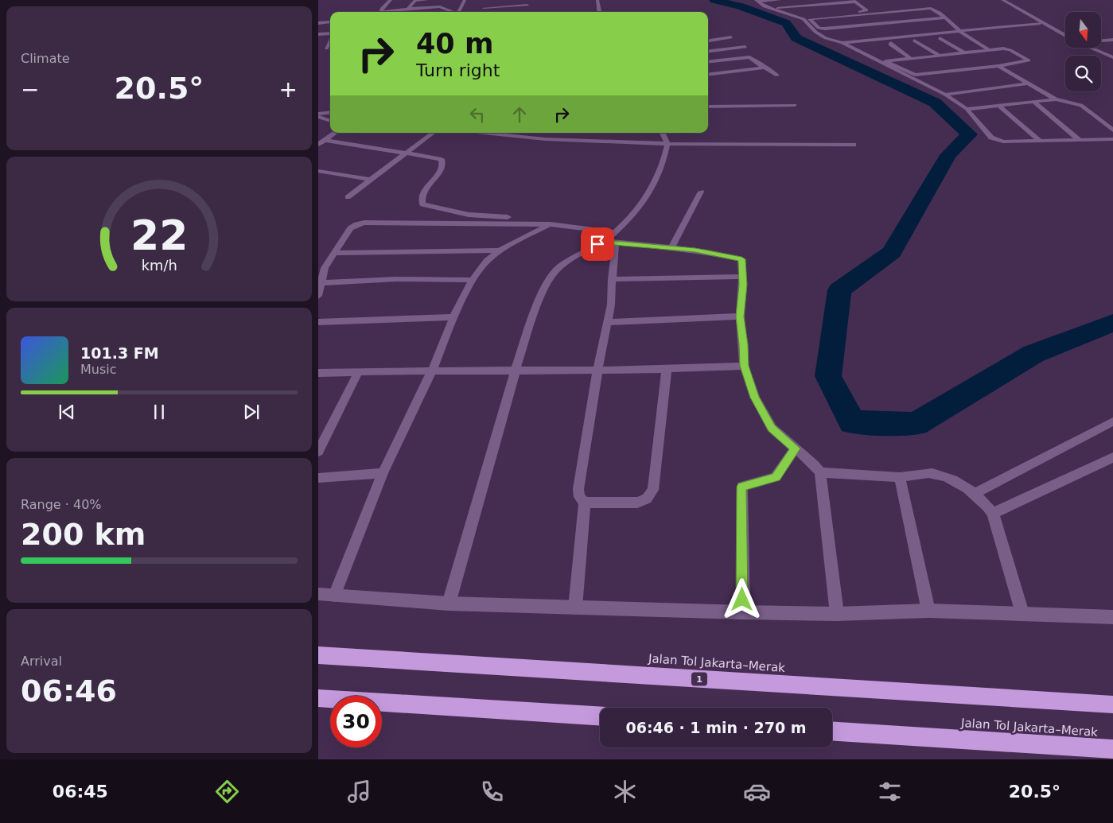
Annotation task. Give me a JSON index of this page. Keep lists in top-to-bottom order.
{
  "streets": {
    "highway": ["Jalan Tol Jakarta–Merak", "1"]
  },
  "north": "bottom",
  "page": {
    "tile": [
      "Climate",
      ["Range · 40%", "200 km"],
      ["Arrival", "06:46"]
    ],
    "turn": ["40 m", "Turn right"],
    "heat": ["−", "20.5°", "+"],
    "song": ["101.3 FM", "Music"],
    "limit": "30",
    "trip": "06:46 · 1 min · 270 m",
    "tabs": ["06:45", "20.5°"],
    "gauge": ["22", "km/h"]
  }
}
